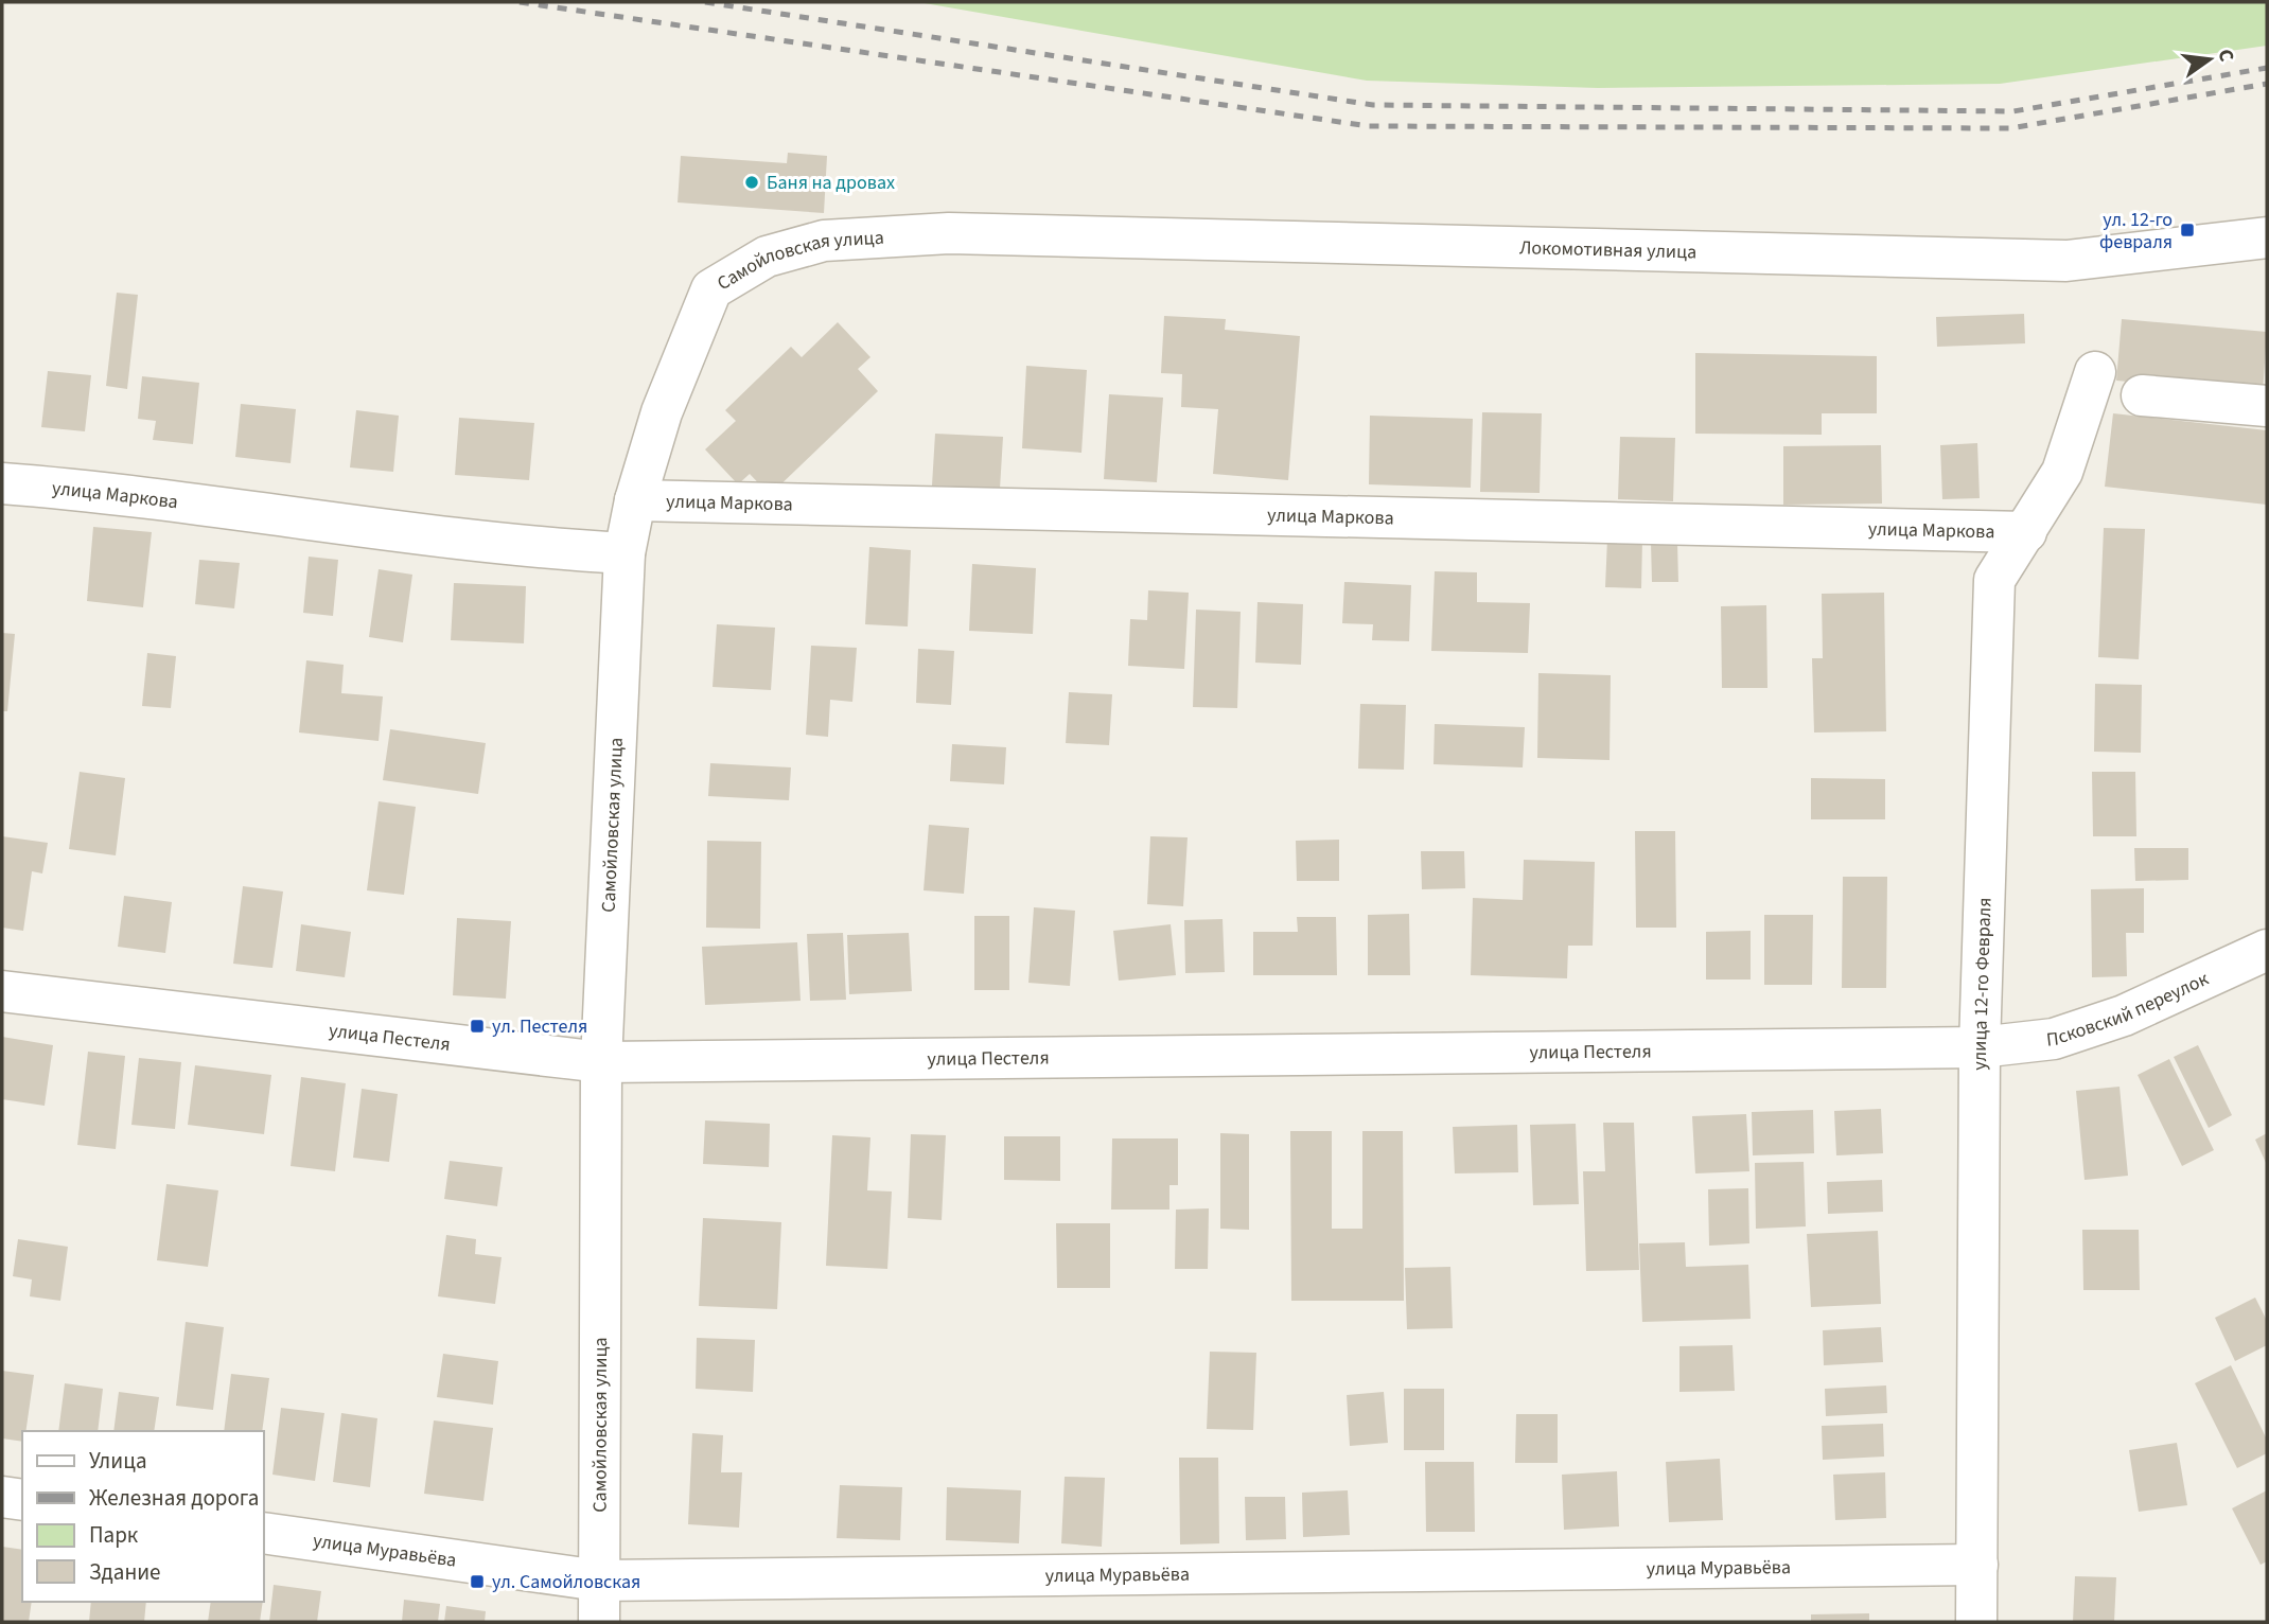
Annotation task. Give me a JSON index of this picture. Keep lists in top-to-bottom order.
{
  "streets": {
    "street": [
      "Локомотивная улица",
      "Самойловская улица",
      "улица Маркова",
      "улица 12-го Февраля",
      "Псковский переулок",
      "улица Пестеля",
      "улица Муравьёва"
    ]
  },
  "crossings": [
    ["Локомотивная улица", "Самойловская улица"],
    ["Самойловская улица", "улица Маркова"],
    ["Самойловская улица", "улица Пестеля"],
    ["Самойловская улица", "улица Муравьёва"],
    ["улица Маркова", "улица 12-го Февраля"],
    ["улица 12-го Февраля", "Псковский переулок"],
    ["улица 12-го Февраля", "улица Пестеля"],
    ["улица 12-го Февраля", "улица Муравьёва"],
    ["Псковский переулок", "улица Пестеля"]
  ],
  "places": {
    "other": ["Баня на дровах"],
    "transit": ["ул. 12-го февраля", "ул. Пестеля", "ул. Самойловская"]
  },
  "legend": [
    "Улица",
    "Железная дорога",
    "Парк",
    "Здание"
  ],
  "north": "right"
}
